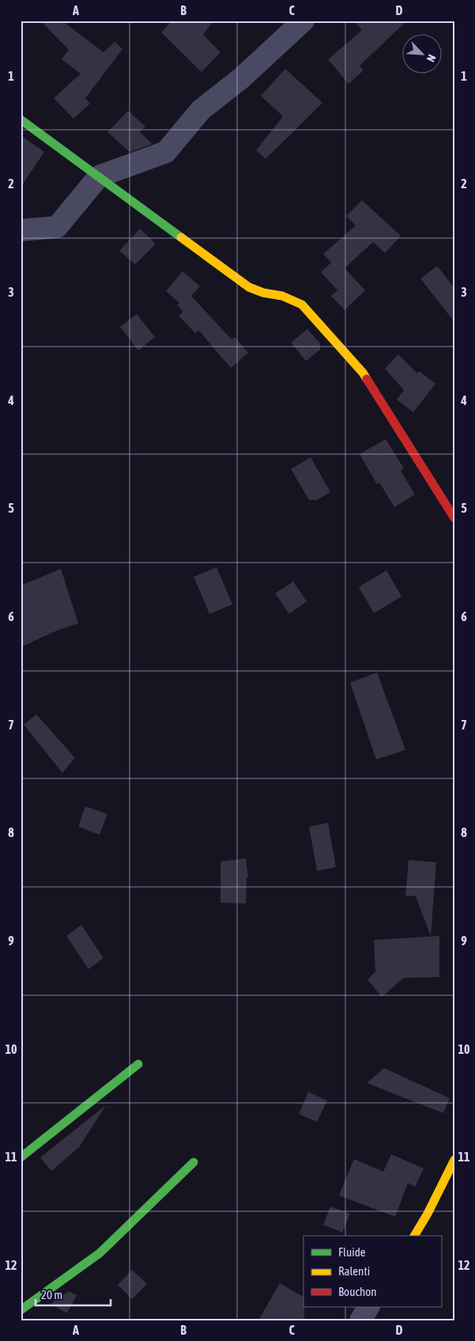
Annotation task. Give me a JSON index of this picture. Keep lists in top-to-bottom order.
{
  "legend": ["Fluide", "Ralenti", "Bouchon"],
  "scale_bar": "20 m",
  "north": "bottom right",
  "grid": {
    "columns": [
      "A",
      "B",
      "C",
      "D"
    ],
    "rows": [
      "1",
      "2",
      "3",
      "4",
      "5",
      "6",
      "7",
      "8",
      "9",
      "10",
      "11",
      "12"
    ]
  }
}
